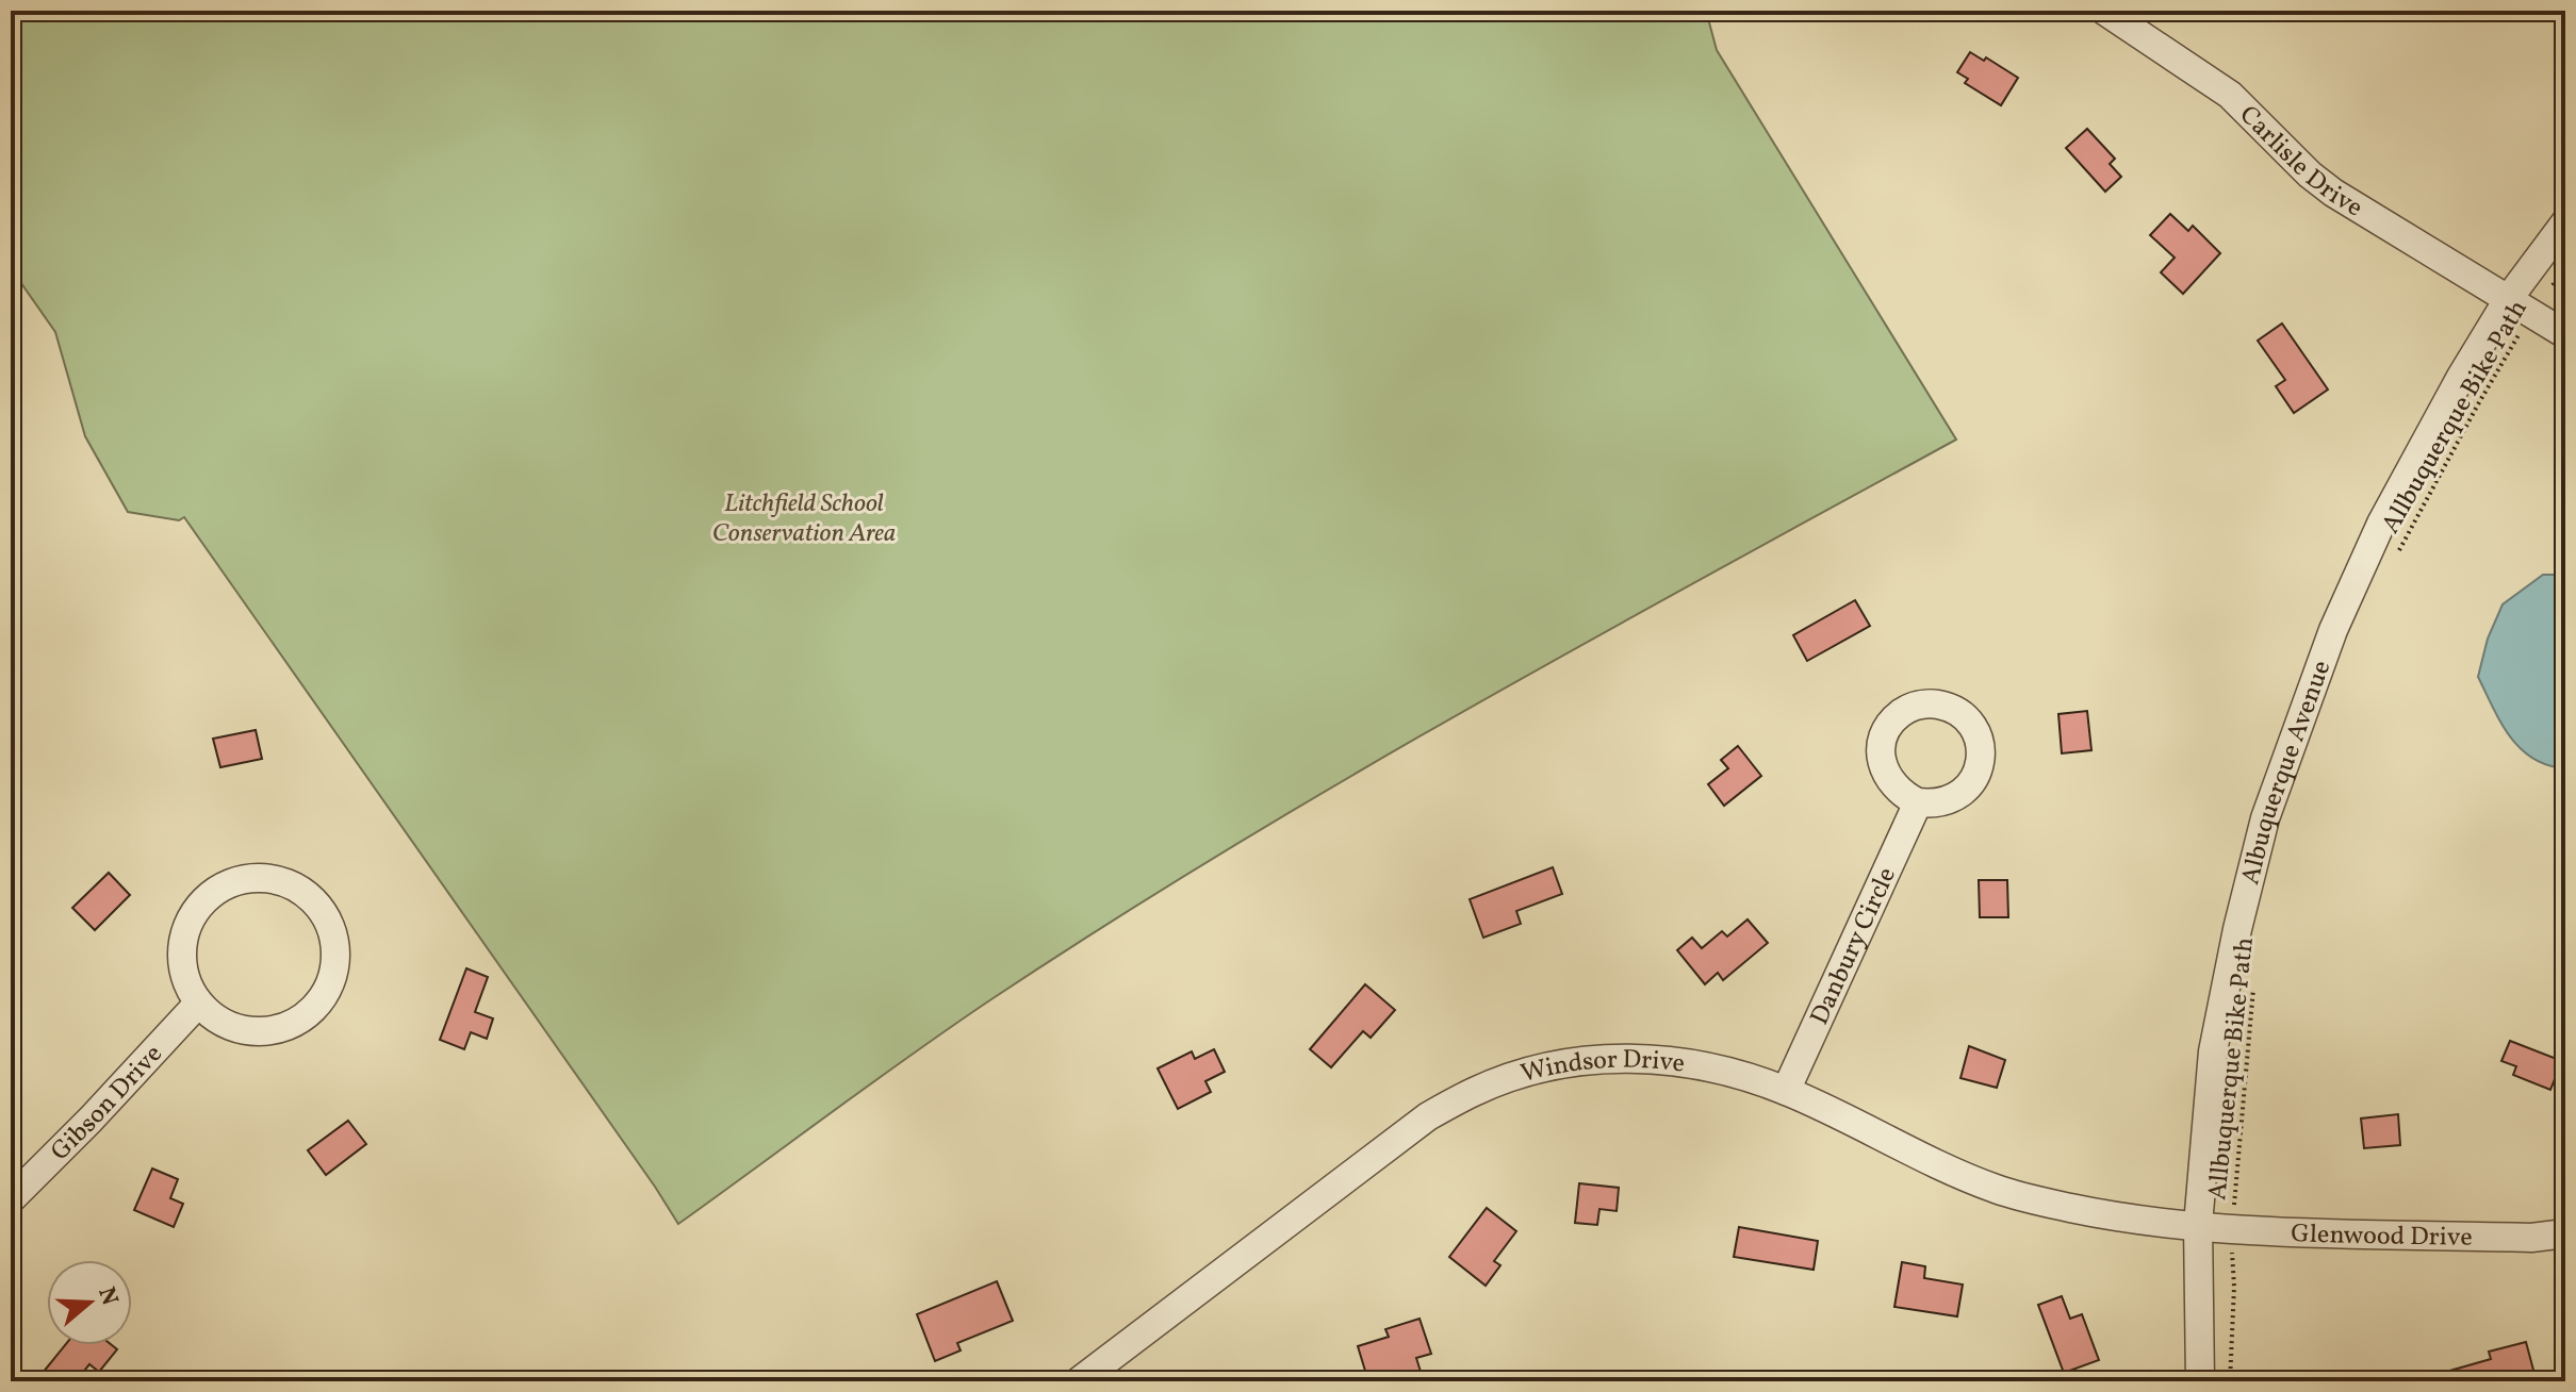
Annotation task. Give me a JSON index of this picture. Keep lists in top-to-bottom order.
{
  "streets": {
    "street": [
      "Carlisle Drive",
      "Albuquerque Avenue",
      "Danbury Circle",
      "Windsor Drive",
      "Gibson Drive",
      "Glenwood Drive"
    ],
    "path": ["Allbuquerque Bike Path"]
  },
  "crossings": [
    ["Carlisle Drive", "Allbuquerque Bike Path"],
    ["Carlisle Drive", "Albuquerque Avenue"],
    ["Allbuquerque Bike Path", "Albuquerque Avenue"],
    ["Allbuquerque Bike Path", "Glenwood Drive"],
    ["Albuquerque Avenue", "Windsor Drive"],
    ["Albuquerque Avenue", "Glenwood Drive"],
    ["Danbury Circle", "Windsor Drive"],
    ["Windsor Drive", "Glenwood Drive"]
  ],
  "parks": ["Litchfield School Conservation Area"],
  "north": "right"
}
